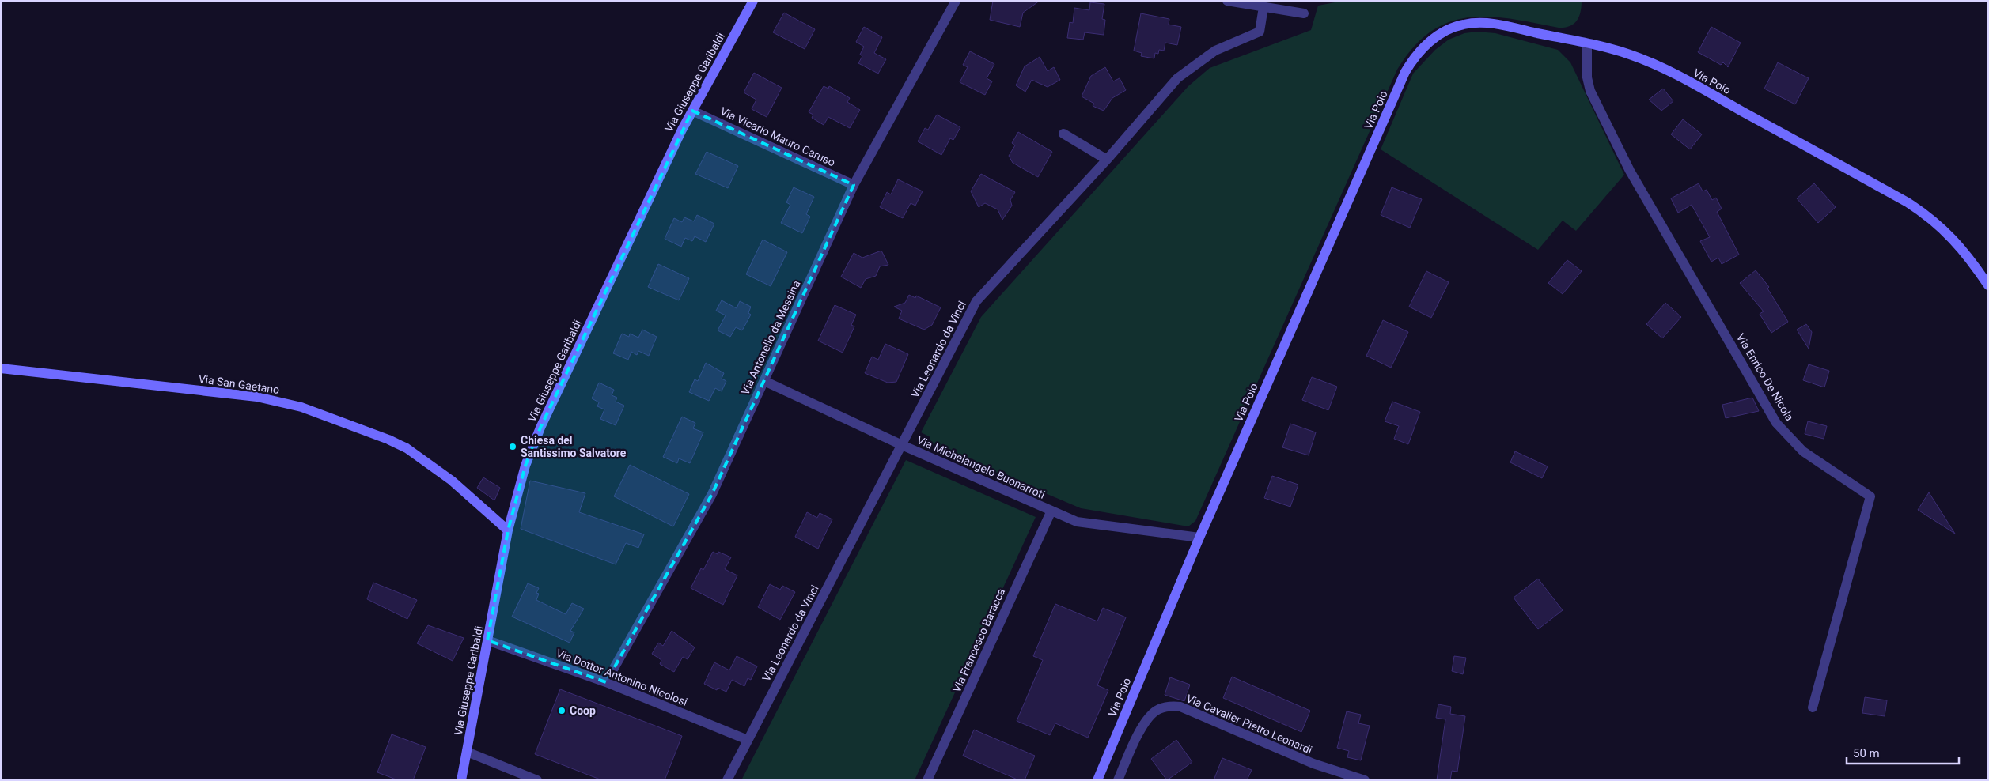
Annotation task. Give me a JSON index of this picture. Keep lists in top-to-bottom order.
{
  "streets": {
    "street": [
      "Via Poio",
      "Via Giuseppe Garibaldi",
      "Via Vicario Mauro Caruso",
      "Via Antonello da Messina",
      "Via Leonardo da Vinci",
      "Via Enrico De Nicola",
      "Via San Gaetano",
      "Via Michelangelo Buonarroti",
      "Via Francesco Baracca",
      "Via Dottor Antonino Nicolosi",
      "Via Cavalier Pietro Leonardi"
    ]
  },
  "crossings": [
    ["Via Poio", "Via Enrico De Nicola"],
    ["Via Poio", "Via Michelangelo Buonarroti"],
    ["Via Giuseppe Garibaldi", "Via Vicario Mauro Caruso"],
    ["Via Giuseppe Garibaldi", "Via San Gaetano"],
    ["Via Giuseppe Garibaldi", "Via Dottor Antonino Nicolosi"],
    ["Via Vicario Mauro Caruso", "Via Antonello da Messina"],
    ["Via Antonello da Messina", "Via Michelangelo Buonarroti"],
    ["Via Antonello da Messina", "Via Dottor Antonino Nicolosi"],
    ["Via Leonardo da Vinci", "Via Michelangelo Buonarroti"],
    ["Via Leonardo da Vinci", "Via Dottor Antonino Nicolosi"],
    ["Via Michelangelo Buonarroti", "Via Francesco Baracca"]
  ],
  "places": ["Chiesa del Santissimo Salvatore", "Coop"],
  "scale_bar": "50 m"
}
